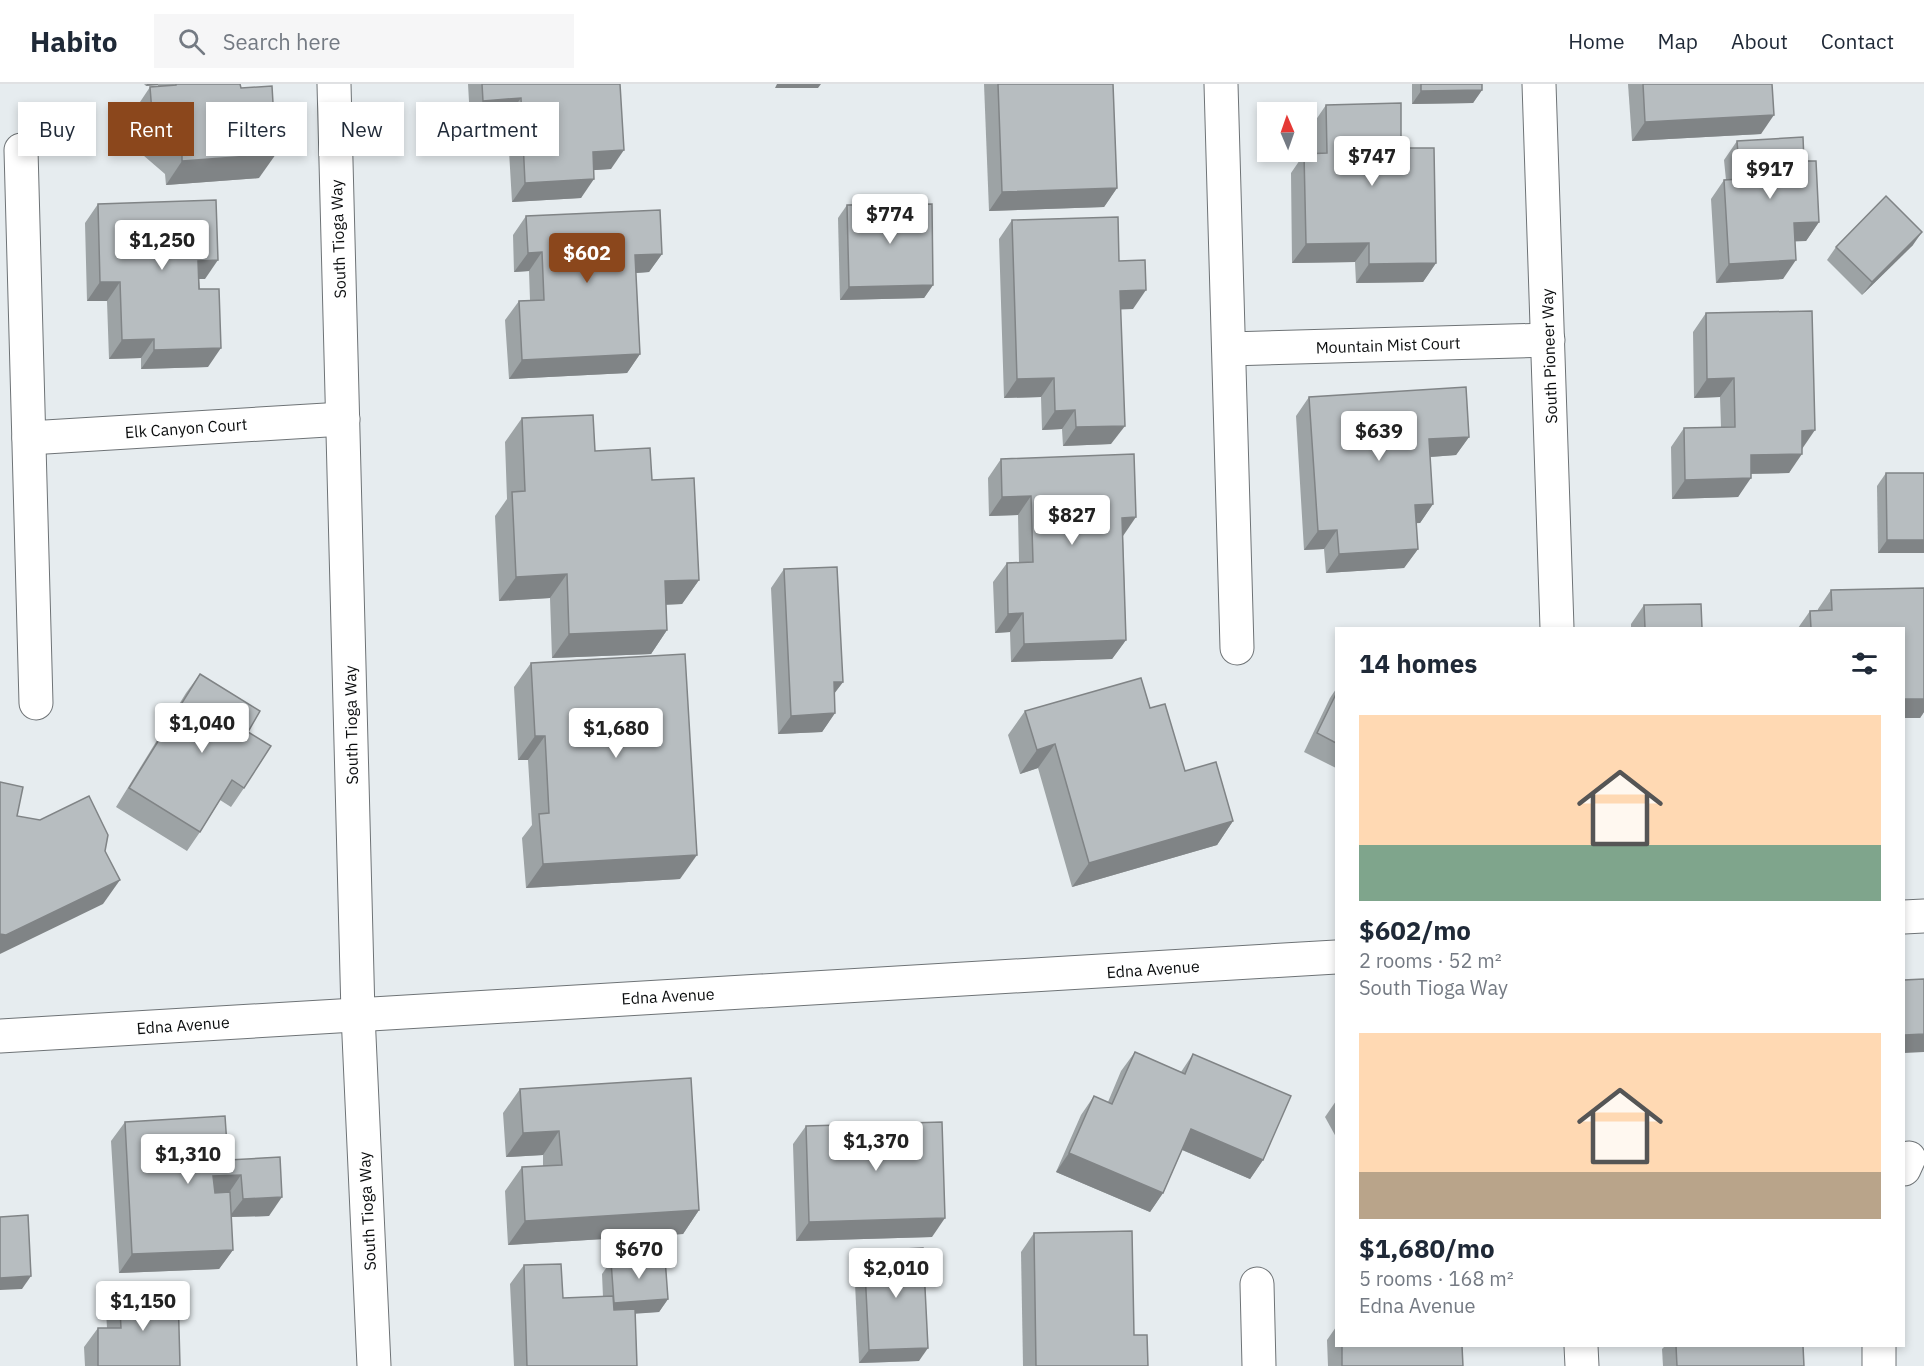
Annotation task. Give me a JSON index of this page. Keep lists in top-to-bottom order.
{
  "streets": {
    "street": [
      "South Tioga Way",
      "Mountain Mist Court",
      "South Pioneer Way",
      "Elk Canyon Court",
      "Edna Avenue"
    ]
  },
  "crossings": [
    ["South Tioga Way", "Elk Canyon Court"],
    ["South Tioga Way", "Edna Avenue"],
    ["Mountain Mist Court", "South Pioneer Way"]
  ],
  "north": "top",
  "page": {
    "header": "Habito",
    "search": "Search here",
    "nav": [
      "Home",
      "Map",
      "About",
      "Contact"
    ],
    "chip": [
      "Buy",
      "Rent",
      "Filters",
      "New",
      "Apartment"
    ],
    "price": [
      "$747",
      "$917",
      "$774",
      "$1,250",
      "$602",
      "$639",
      "$827",
      "$1,040",
      "$1,680",
      "$1,370",
      "$1,310",
      "$670",
      "$2,010",
      "$1,150"
    ],
    "heading": "14 homes",
    "list": [
      {
        "name": "$602/mo",
        "note": "2 rooms · 52 m² · South Tioga Way"
      },
      {
        "name": "$1,680/mo",
        "note": "5 rooms · 168 m² · Edna Avenue"
      }
    ]
  }
}
